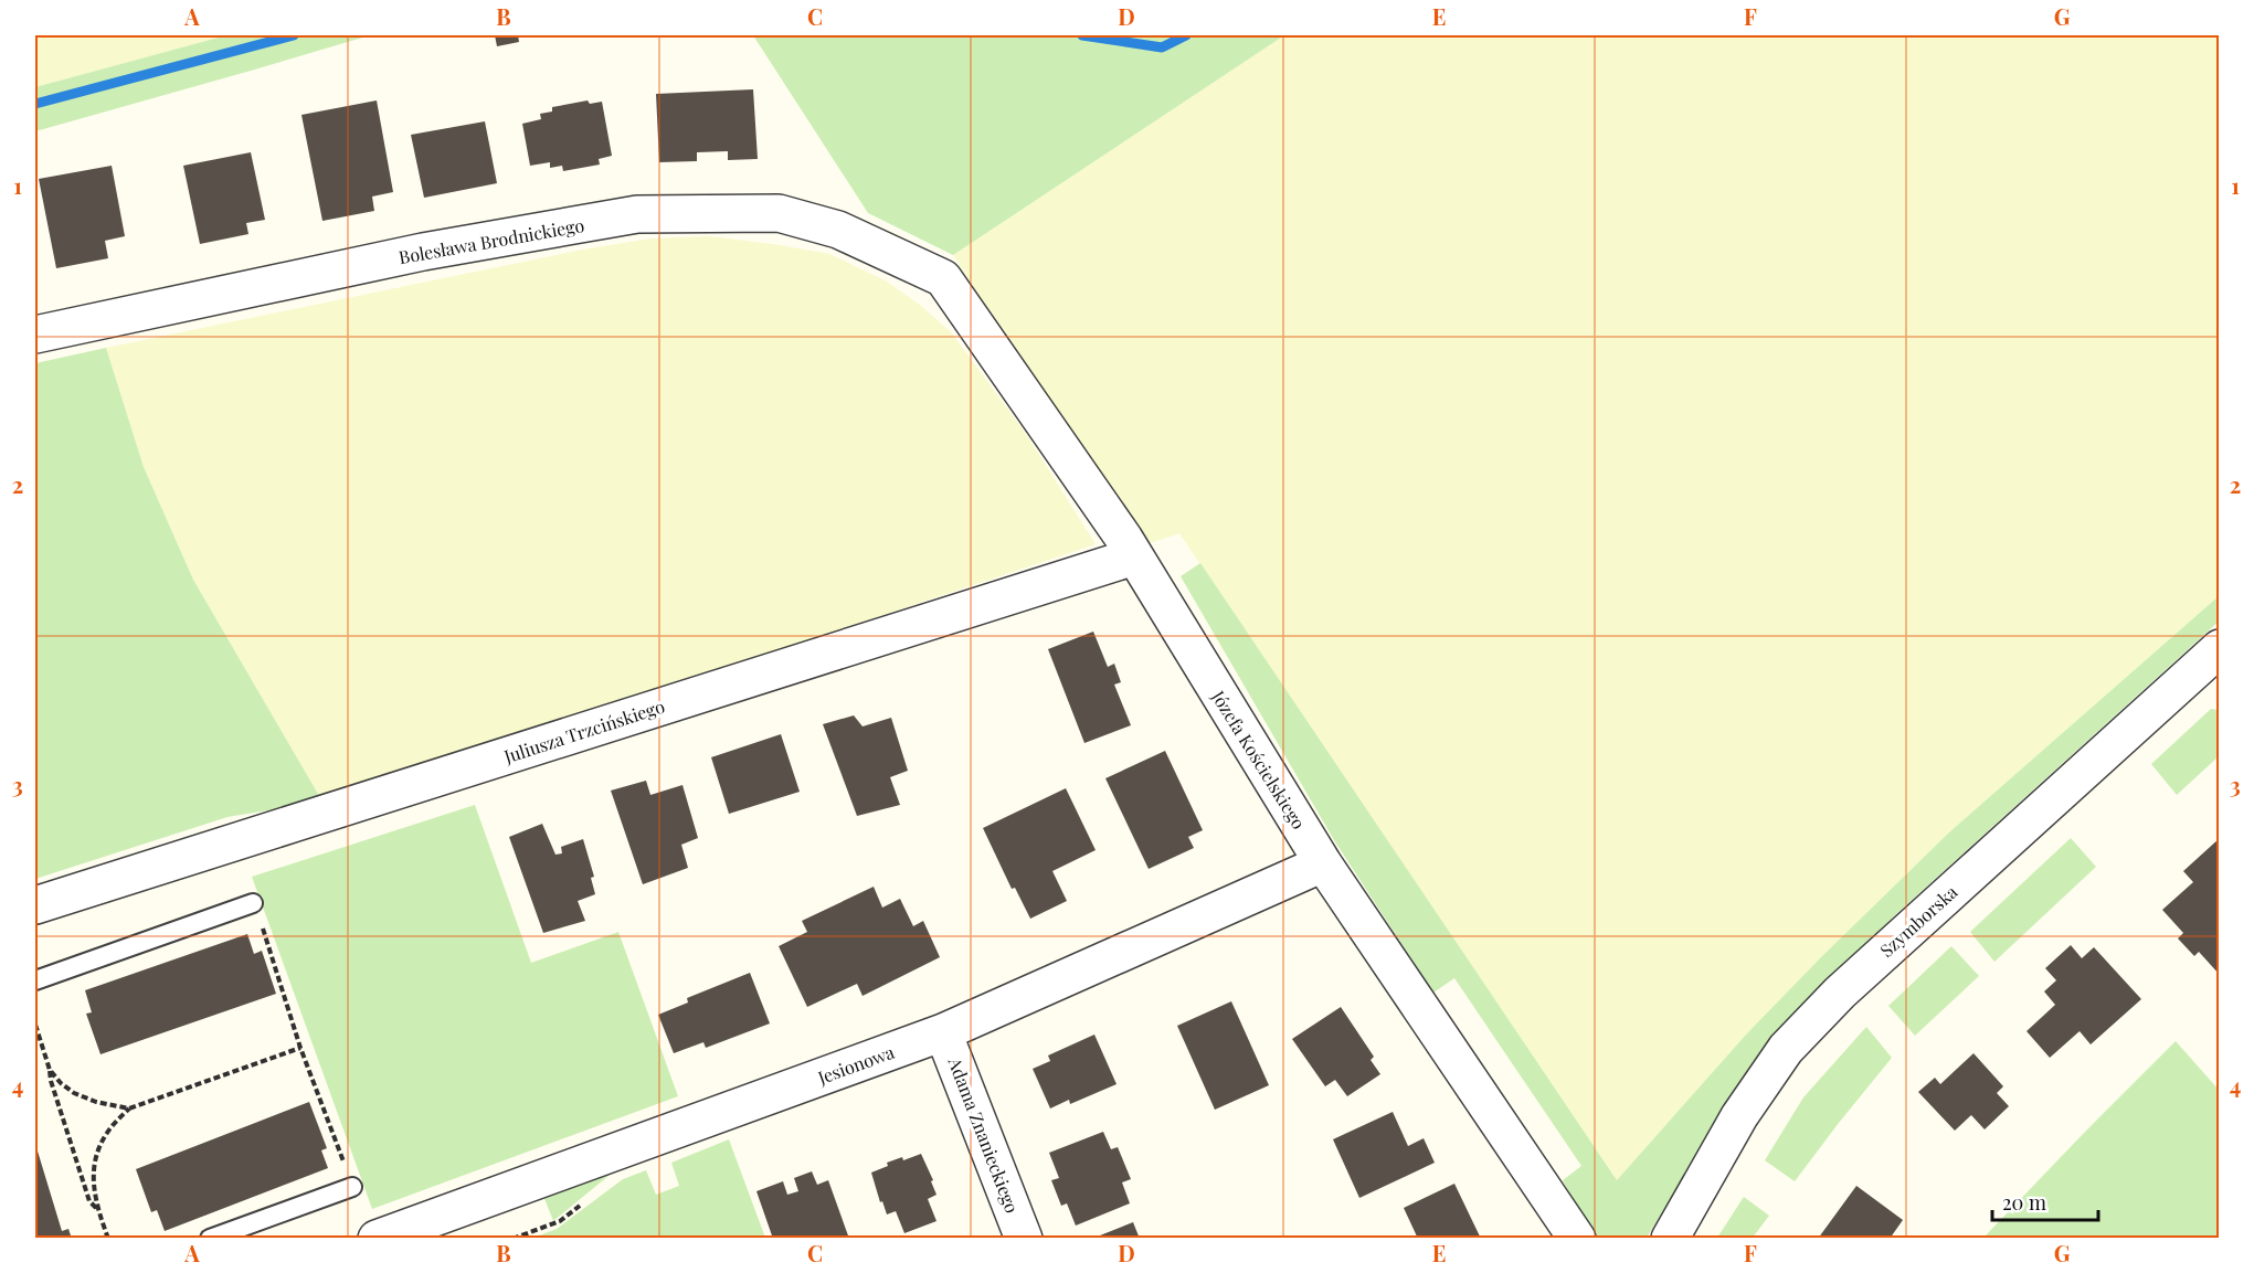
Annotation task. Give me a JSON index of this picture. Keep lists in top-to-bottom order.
{
  "streets": {
    "street": [
      "Bolesława Brodnickiego",
      "Juliusza Trzcińskiego",
      "Józefa Kościelskiego",
      "Szymborska",
      "Jesionowa",
      "Adama Znanieckiego"
    ]
  },
  "crossings": [
    ["Bolesława Brodnickiego", "Józefa Kościelskiego"],
    ["Juliusza Trzcińskiego", "Józefa Kościelskiego"],
    ["Józefa Kościelskiego", "Jesionowa"],
    ["Jesionowa", "Adama Znanieckiego"]
  ],
  "scale_bar": "20 m",
  "grid": {
    "columns": [
      "A",
      "B",
      "C",
      "D",
      "E",
      "F",
      "G"
    ],
    "rows": [
      "1",
      "2",
      "3",
      "4"
    ]
  }
}
